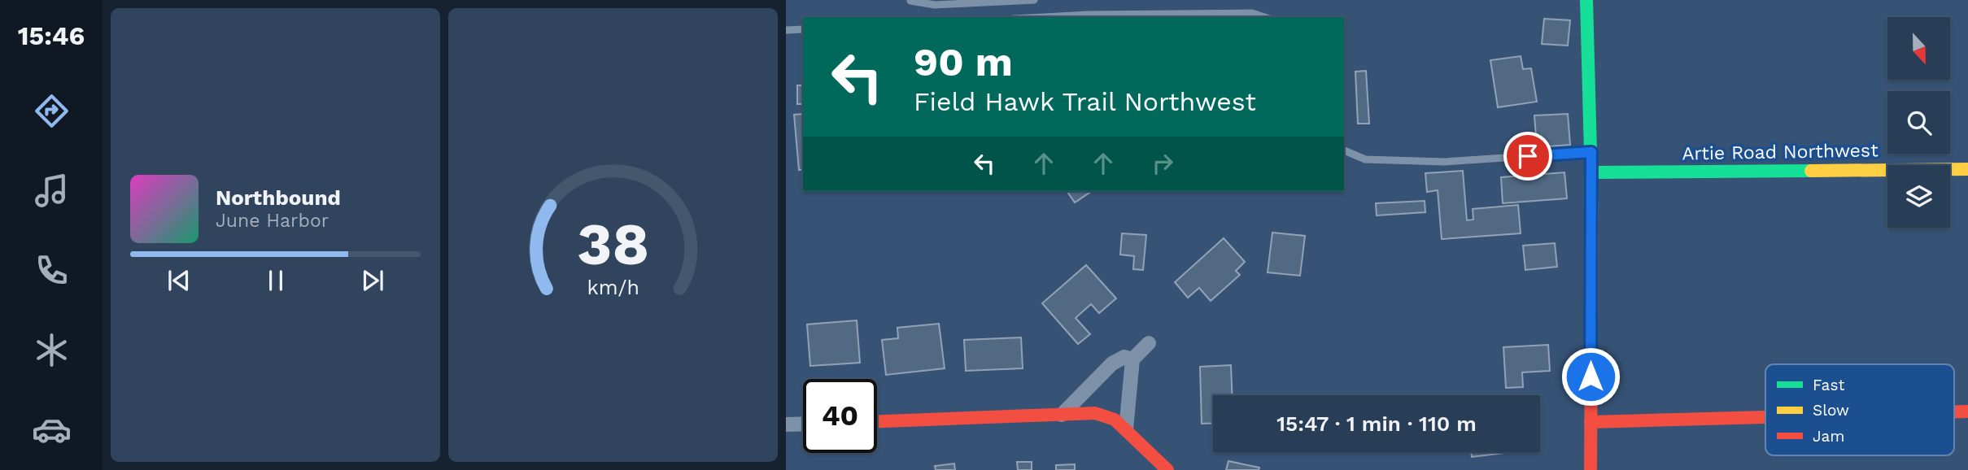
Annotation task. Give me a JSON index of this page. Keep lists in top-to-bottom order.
{
  "streets": {
    "street": ["Artie Road Northwest"]
  },
  "legend": ["Fast", "Slow", "Jam"],
  "north": "bottom",
  "page": {
    "tabs": "15:46",
    "turn": ["90 m", "Field Hawk Trail Northwest"],
    "song": ["Northbound", "June Harbor"],
    "limit": "40",
    "trip": "15:47 · 1 min · 110 m",
    "gauge": ["38", "km/h"]
  }
}
